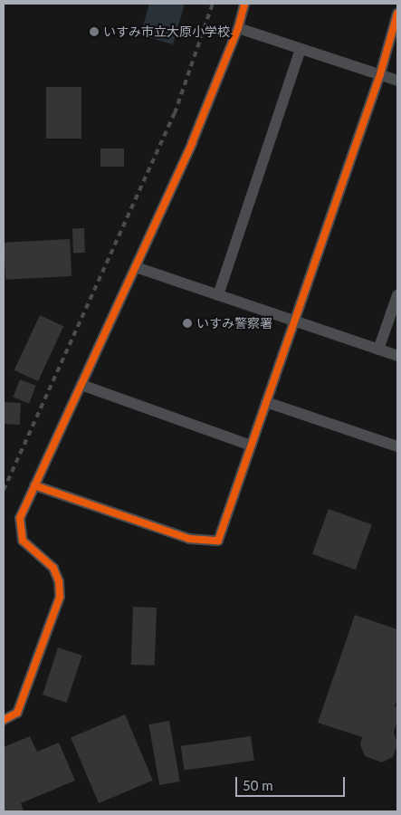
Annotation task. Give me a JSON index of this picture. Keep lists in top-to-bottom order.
{
  "places": ["いすみ市立大原小学校", "いすみ警察署"],
  "scale_bar": "50 m"
}
